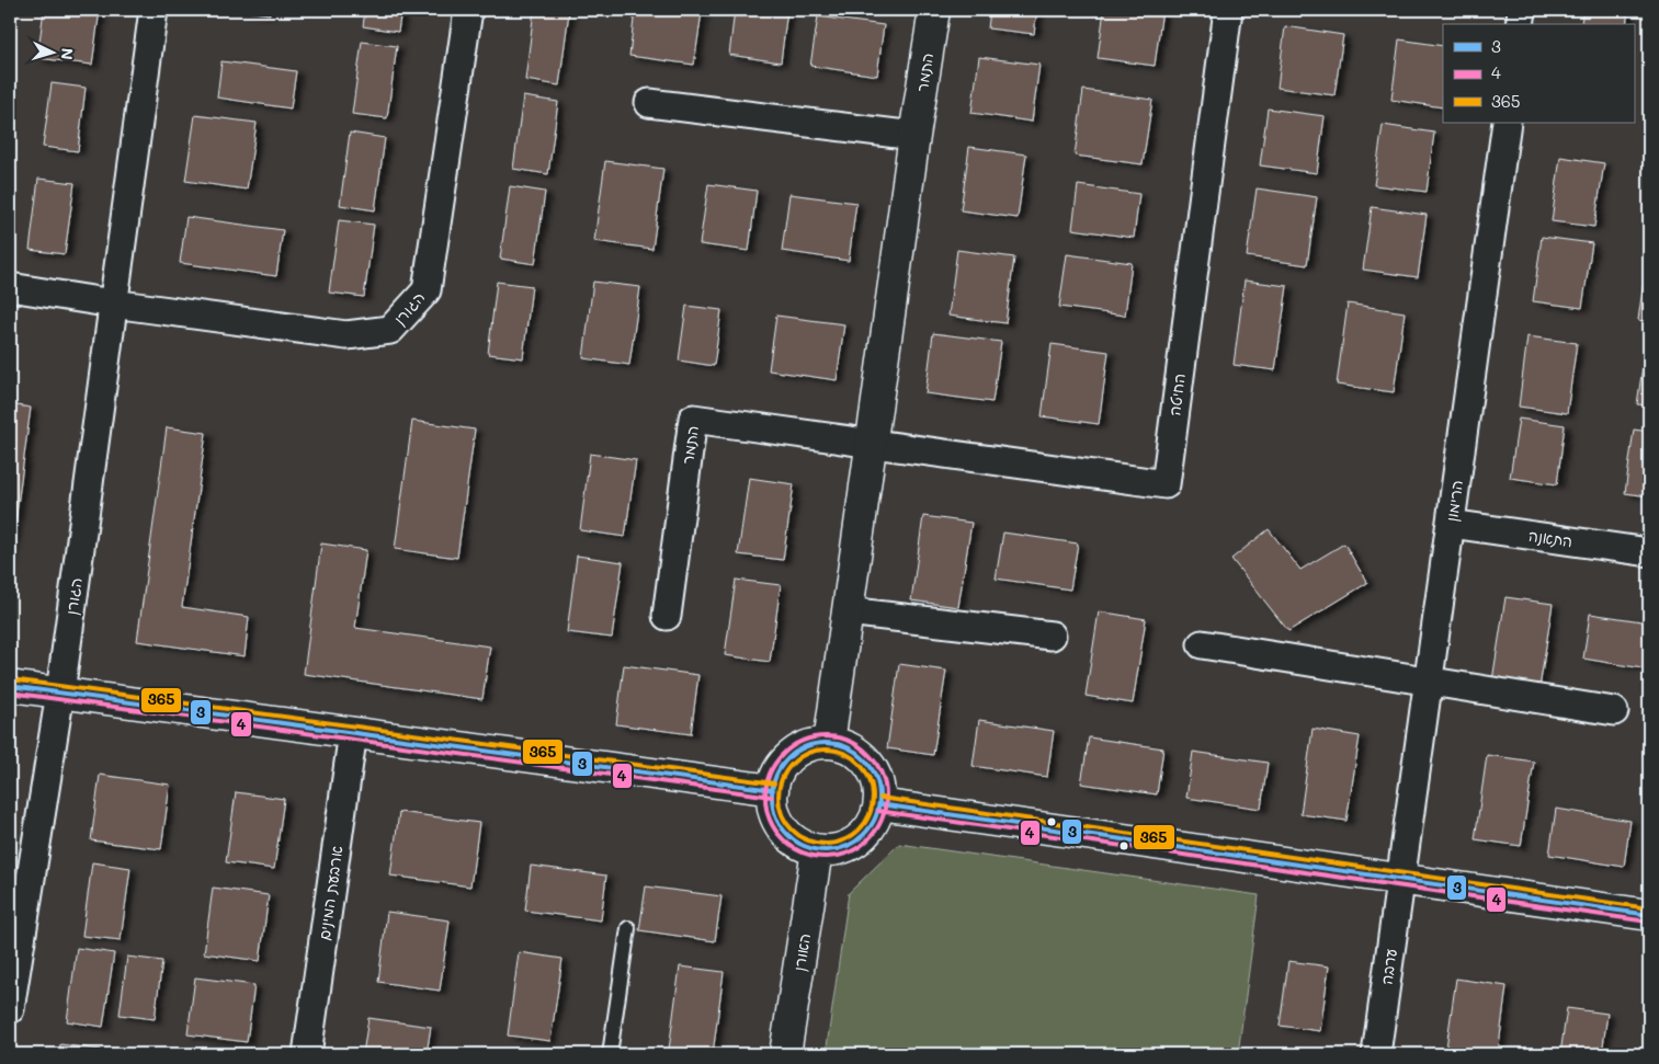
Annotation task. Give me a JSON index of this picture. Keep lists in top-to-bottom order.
{
  "streets": {
    "street": [
      "התמר",
      "הגורן",
      "החיטה",
      "הרימון",
      "התאנה",
      "ארבעת המינים",
      "האורן",
      "ערבה"
    ]
  },
  "crossings": [
    ["התמר", "החיטה"],
    ["התמר", "האורן"],
    ["הרימון", "התאנה"],
    ["הרימון", "ערבה"]
  ],
  "lines": ["transit line 365", "transit line 3", "transit line 4"],
  "legend": ["3", "4", "365"],
  "north": "right"
}
